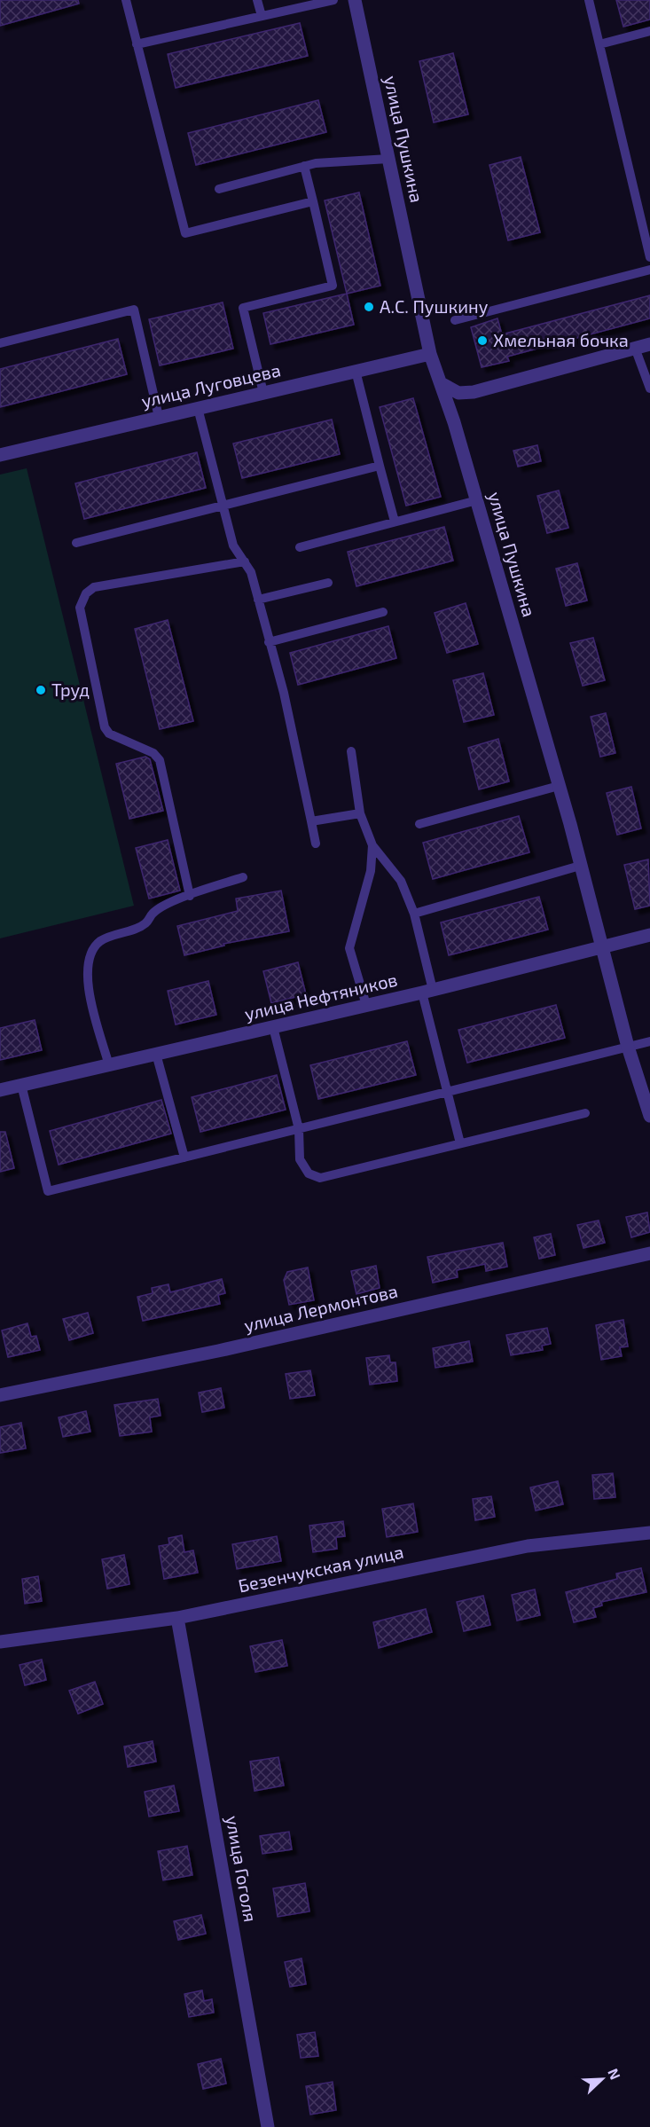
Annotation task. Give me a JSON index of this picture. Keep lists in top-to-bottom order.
{
  "streets": {
    "street": [
      "улица Пушкина",
      "улица Луговцева",
      "улица Нефтяников",
      "улица Лермонтова",
      "Безенчукская улица",
      "улица Гоголя"
    ]
  },
  "crossings": [
    ["улица Пушкина", "улица Луговцева"],
    ["улица Пушкина", "улица Нефтяников"],
    ["Безенчукская улица", "улица Гоголя"]
  ],
  "places": ["А.С. Пушкину", "Хмельная бочка", "Труд"],
  "north": "top right"
}
